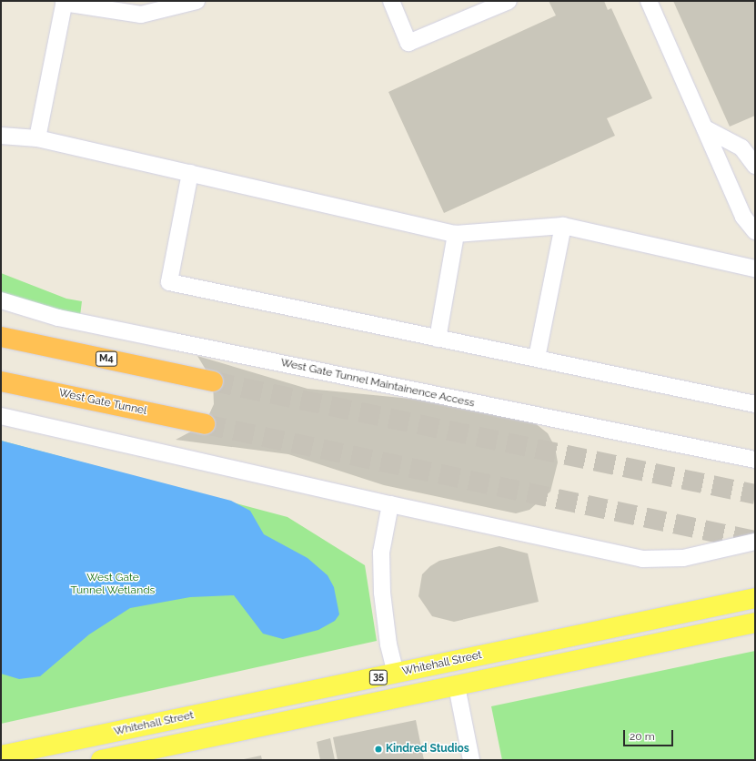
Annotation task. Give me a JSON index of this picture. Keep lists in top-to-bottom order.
{
  "streets": {
    "highway": ["M4", "West Gate Tunnel"],
    "main road": ["Whitehall Street", "35"],
    "street": ["West Gate Tunnel Maintainence Access"]
  },
  "parks": ["West Gate Tunnel Wetlands"],
  "places": ["Kindred Studios"],
  "scale_bar": "20 m"
}
